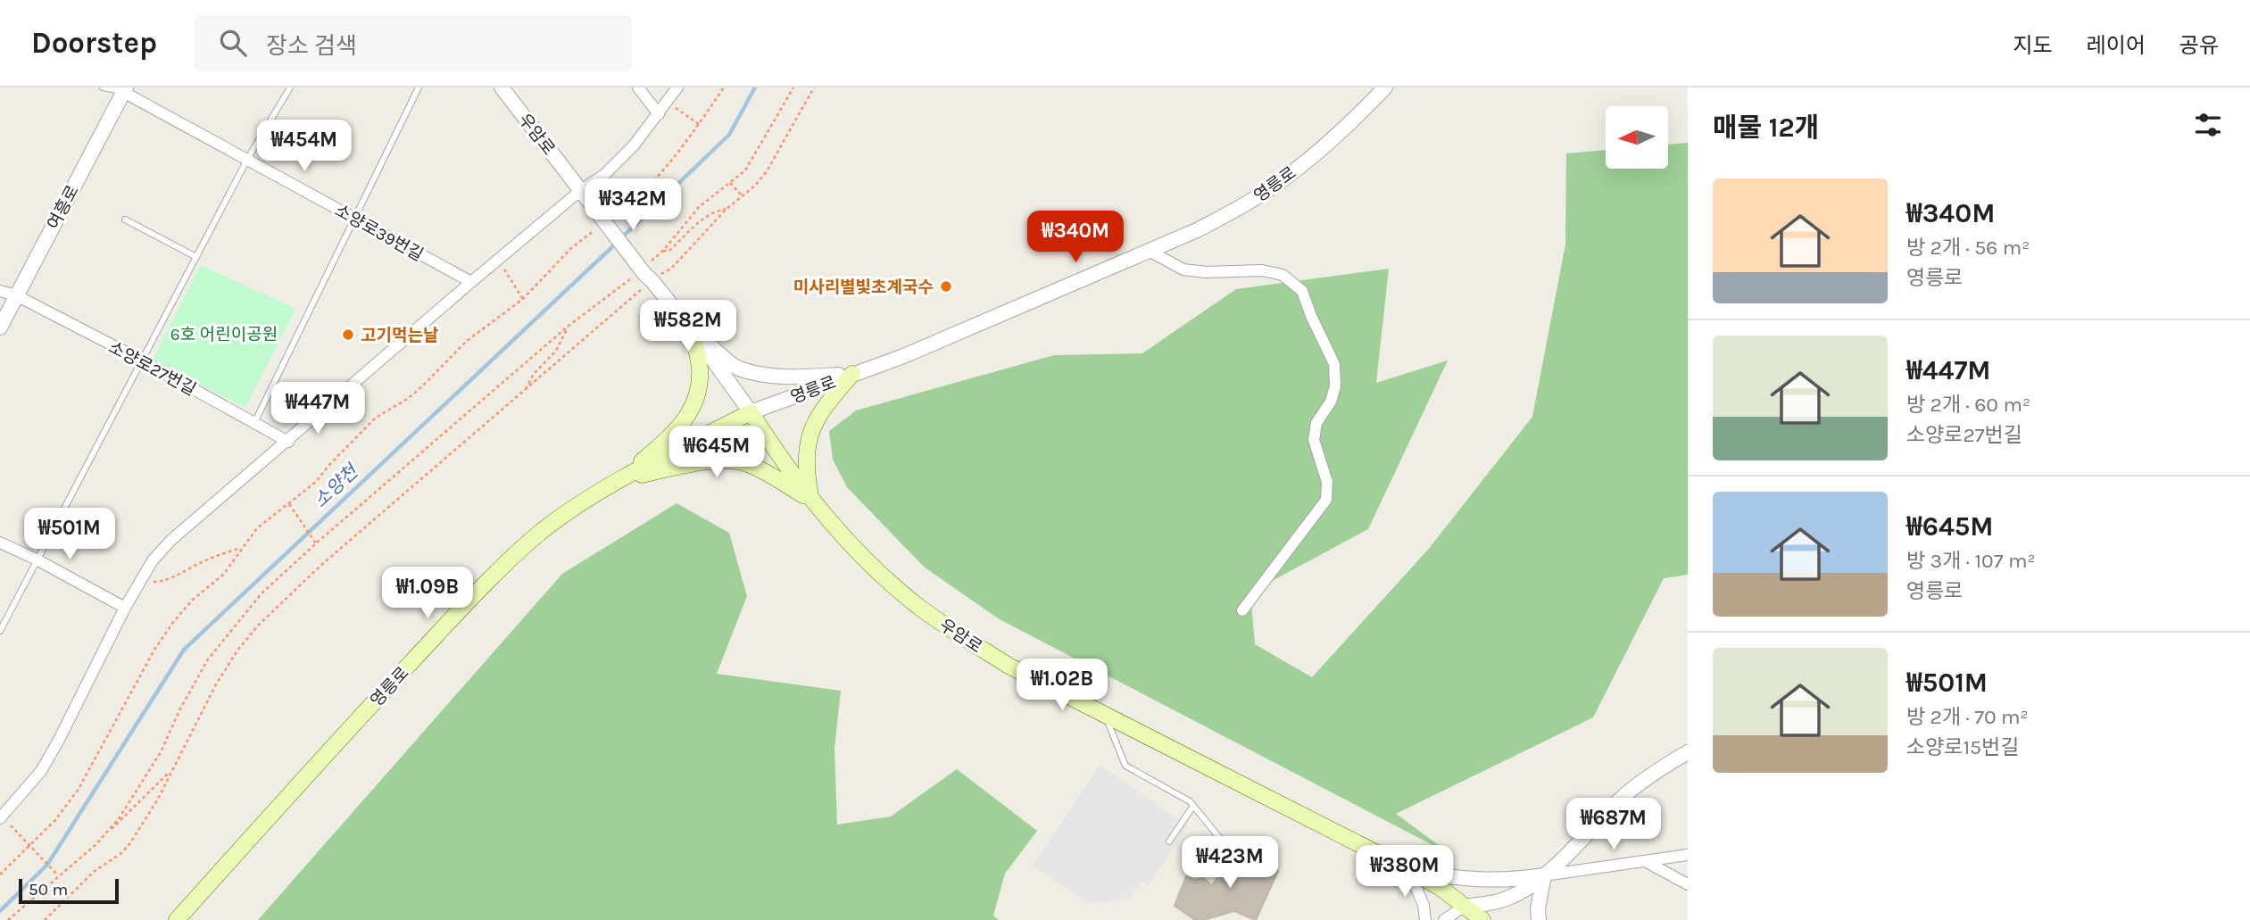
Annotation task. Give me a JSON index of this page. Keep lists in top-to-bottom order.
{
  "streets": {
    "main road": ["우암로", "영릉로"],
    "street": ["여흥로", "소양로39번길", "소양로27번길"]
  },
  "crossings": [
    ["우암로", "영릉로"],
    ["여흥로", "소양로39번길"],
    ["여흥로", "소양로27번길"]
  ],
  "water": ["소양천"],
  "parks": ["6호 어린이공원"],
  "places": ["미사리별빛초계국수", "고기먹는날"],
  "scale_bar": "50 m",
  "north": "left",
  "page": {
    "header": "Doorstep",
    "search": "장소 검색",
    "nav": ["지도", "레이어", "공유"],
    "heading": "매물 12개",
    "price": [
      "₩454M",
      "₩342M",
      "₩340M",
      "₩582M",
      "₩447M",
      "₩645M",
      "₩501M",
      "₩1.09B",
      "₩1.02B",
      "₩687M",
      "₩423M",
      "₩380M"
    ],
    "list": [
      {
        "name": "₩340M",
        "note": "방 2개 · 56 m² · 영릉로"
      },
      {
        "name": "₩447M",
        "note": "방 2개 · 60 m² · 소양로27번길"
      },
      {
        "name": "₩645M",
        "note": "방 3개 · 107 m² · 영릉로"
      },
      {
        "name": "₩501M",
        "note": "방 2개 · 70 m² · 소양로15번길"
      }
    ],
    "scale": "50 m"
  }
}
